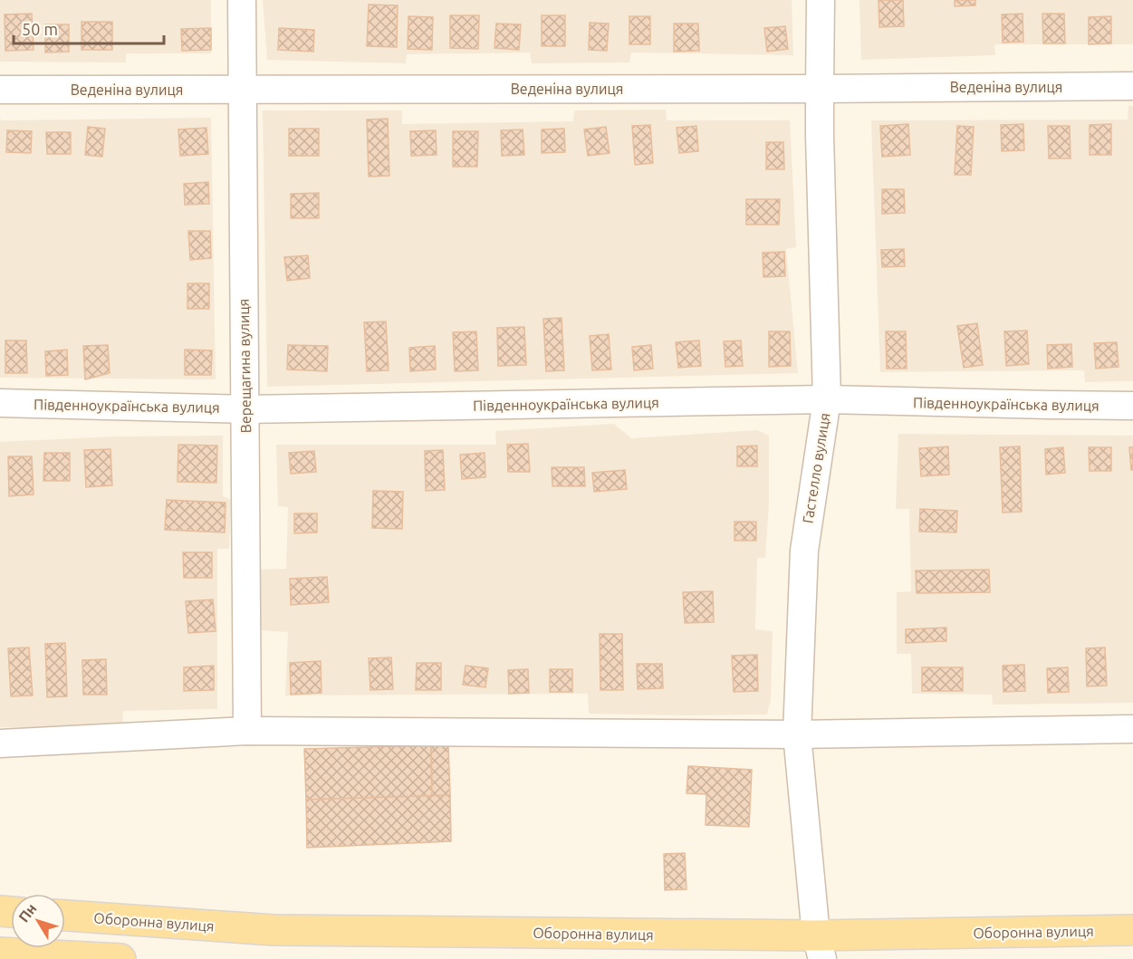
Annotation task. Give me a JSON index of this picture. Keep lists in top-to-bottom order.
{
  "streets": {
    "main road": ["Оборонна вулиця"],
    "street": [
      "Веденіна вулиця",
      "Верещагина вулиця",
      "Південноукраїнська вулиця",
      "Гастелло вулиця"
    ]
  },
  "crossings": [
    ["Веденіна вулиця", "Верещагина вулиця"],
    ["Веденіна вулиця", "Гастелло вулиця"],
    ["Верещагина вулиця", "Південноукраїнська вулиця"],
    ["Південноукраїнська вулиця", "Гастелло вулиця"],
    ["Гастелло вулиця", "Оборонна вулиця"]
  ],
  "scale_bar": "50 m",
  "north": "top left"
}
